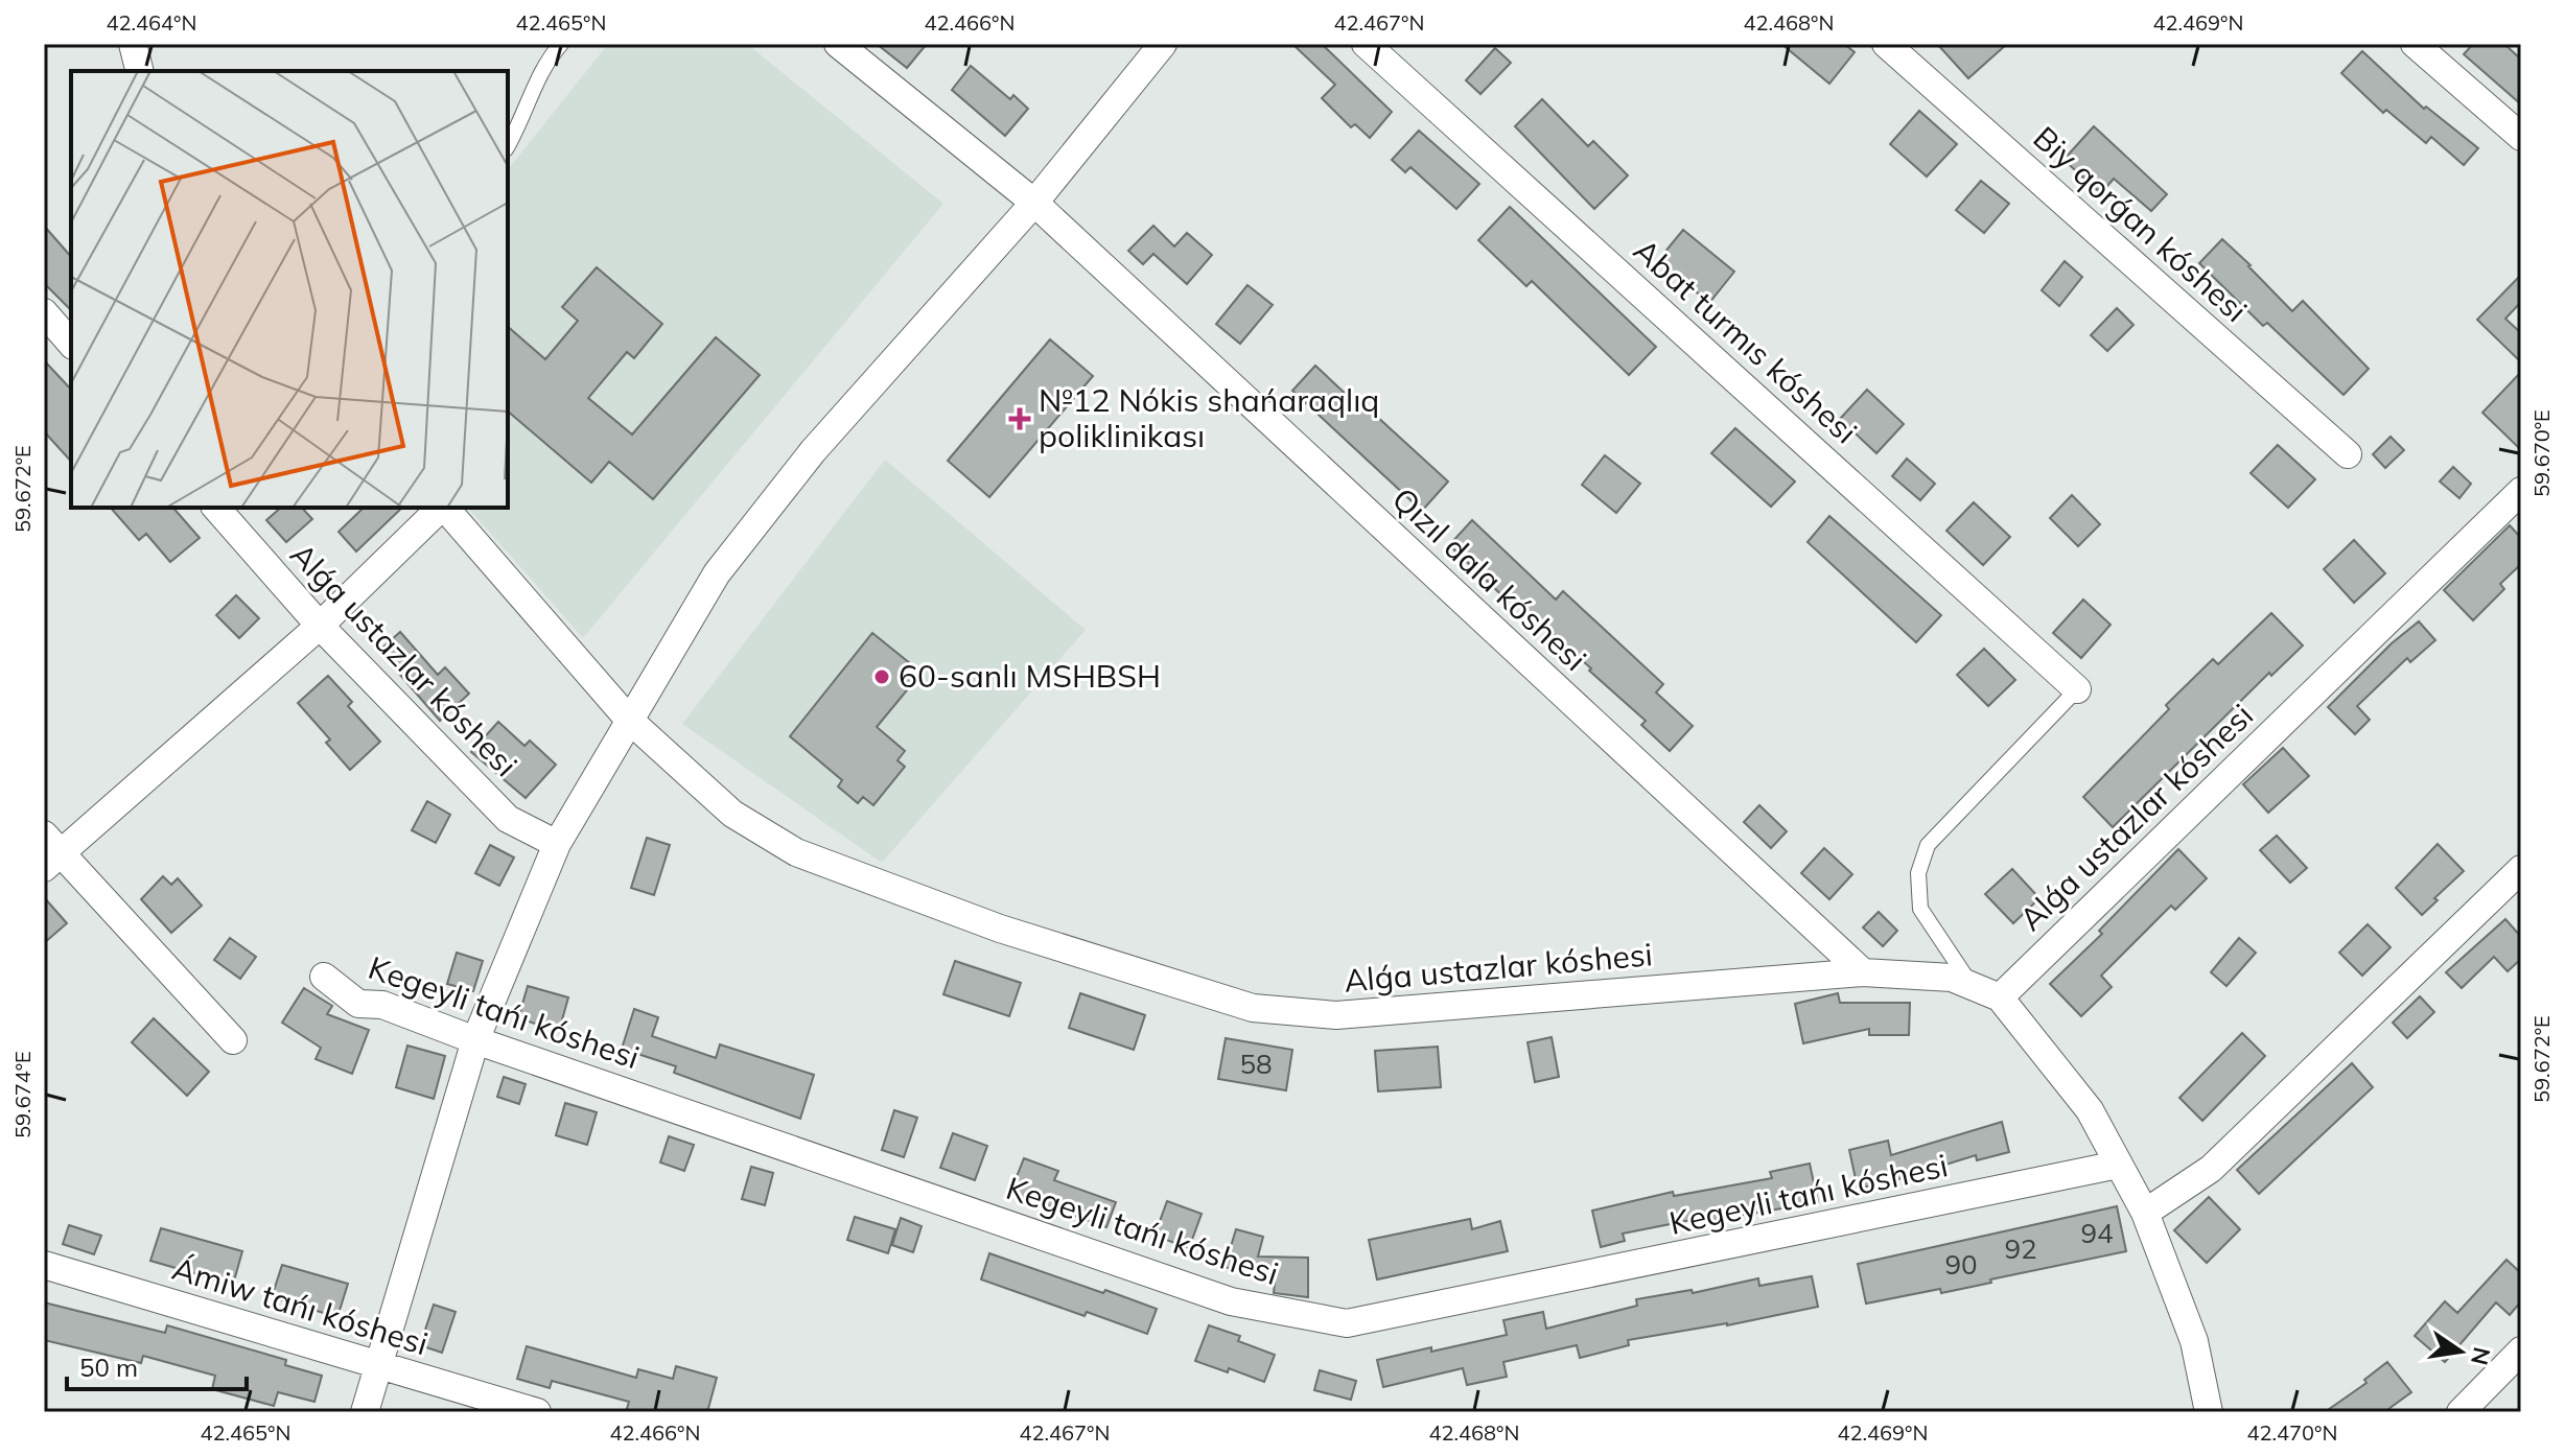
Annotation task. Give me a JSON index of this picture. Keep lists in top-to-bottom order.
{
  "streets": {
    "street": [
      "Biy qorǵan kóshesi",
      "Abat turmıs kóshesi",
      "Qızıl dala kóshesi",
      "Alǵa ustazlar kóshesi",
      "Kegeyli tańı kóshesi",
      "Ámiw tańı kóshesi"
    ]
  },
  "crossings": [
    ["Qızıl dala kóshesi", "Alǵa ustazlar kóshesi"]
  ],
  "places": {
    "health": ["№12 Nókis shańaraqlıq poliklinikası"],
    "other": ["60-sanlı MSHBSH"]
  },
  "house_numbers": [
    "58",
    "94",
    "92",
    "90"
  ],
  "scale_bar": "50 m",
  "north": "right",
  "coordinates": [
    "42.464°N",
    "42.465°N",
    "42.466°N",
    "42.467°N",
    "42.468°N",
    "42.469°N",
    "59.670°E",
    "59.672°E",
    "59.674°E",
    "42.470°N"
  ]
}
